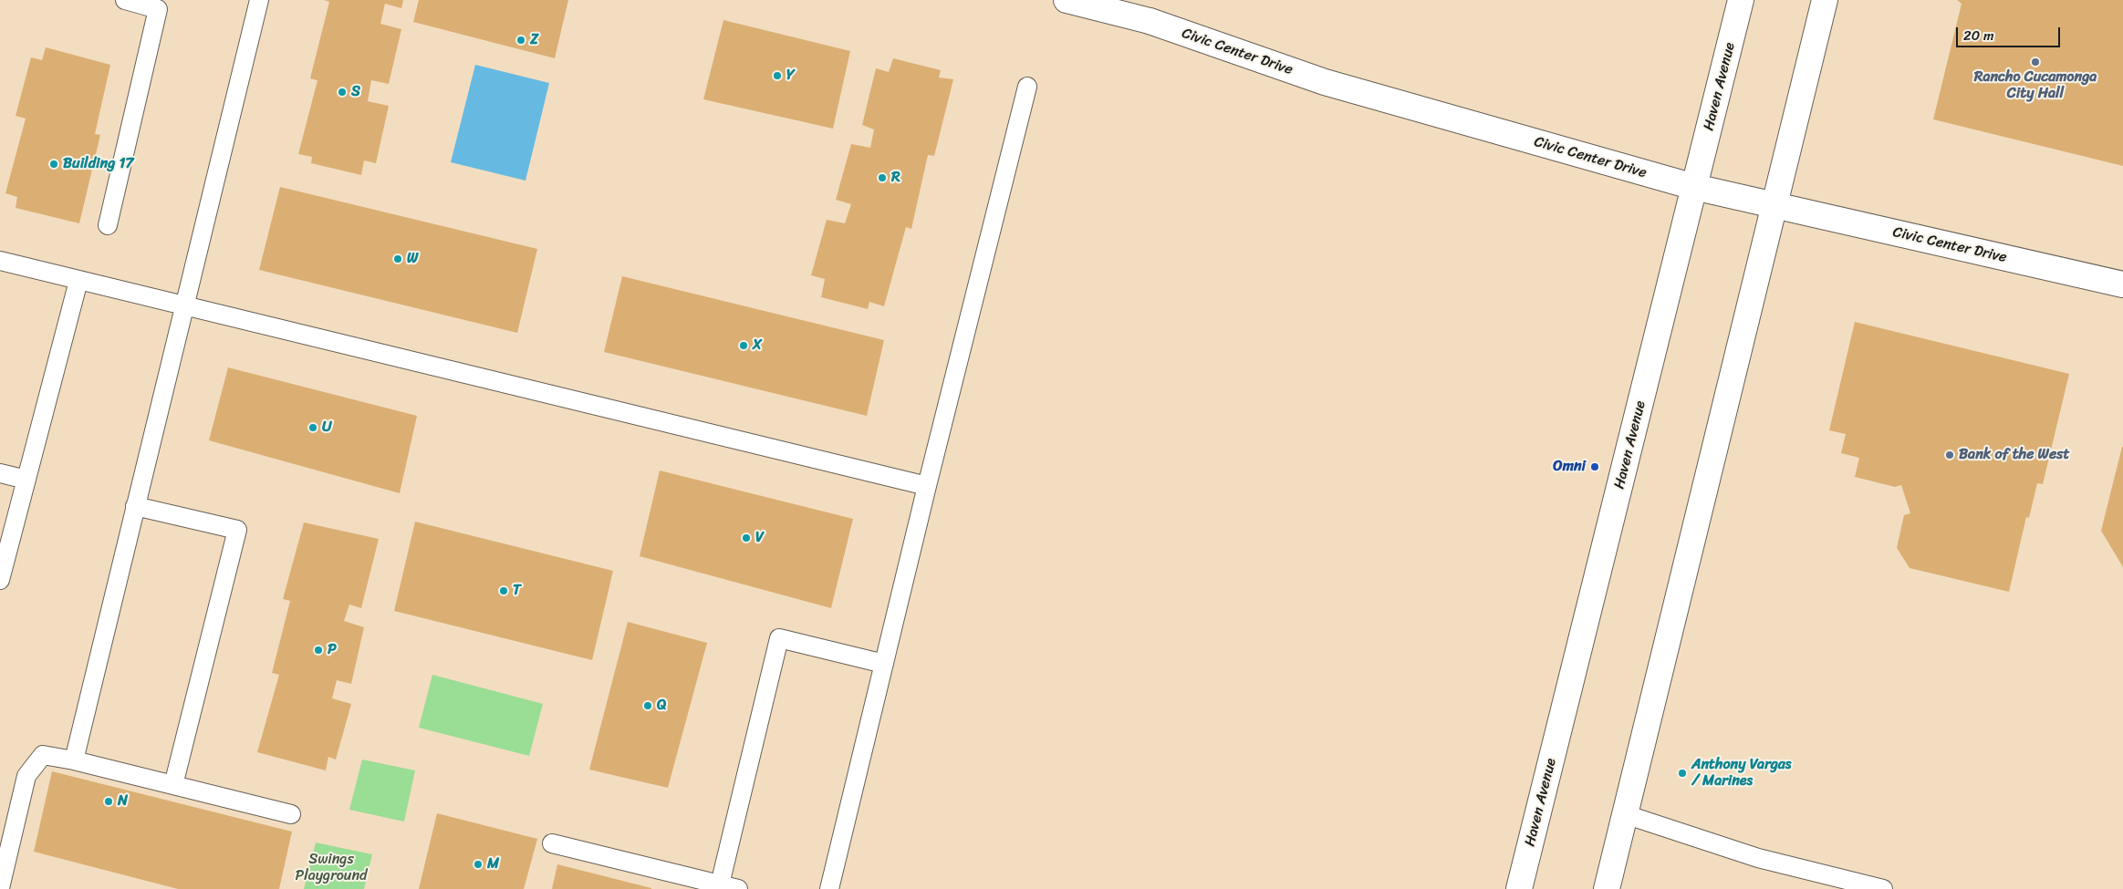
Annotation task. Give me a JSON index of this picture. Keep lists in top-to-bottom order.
{
  "streets": {
    "main road": ["Civic Center Drive", "Haven Avenue"]
  },
  "crossings": [
    ["Civic Center Drive", "Haven Avenue"]
  ],
  "parks": ["Swings Playground"],
  "places": [
    "Z",
    "Rancho Cucamonga City Hall",
    "Y",
    "S",
    "Building 17",
    "R",
    "W",
    "X",
    "U",
    "Bank of the West",
    "Omni",
    "V",
    "T",
    "P",
    "Q",
    "Anthony Vargas / Marines",
    "N",
    "M"
  ],
  "scale_bar": "20 m"
}
